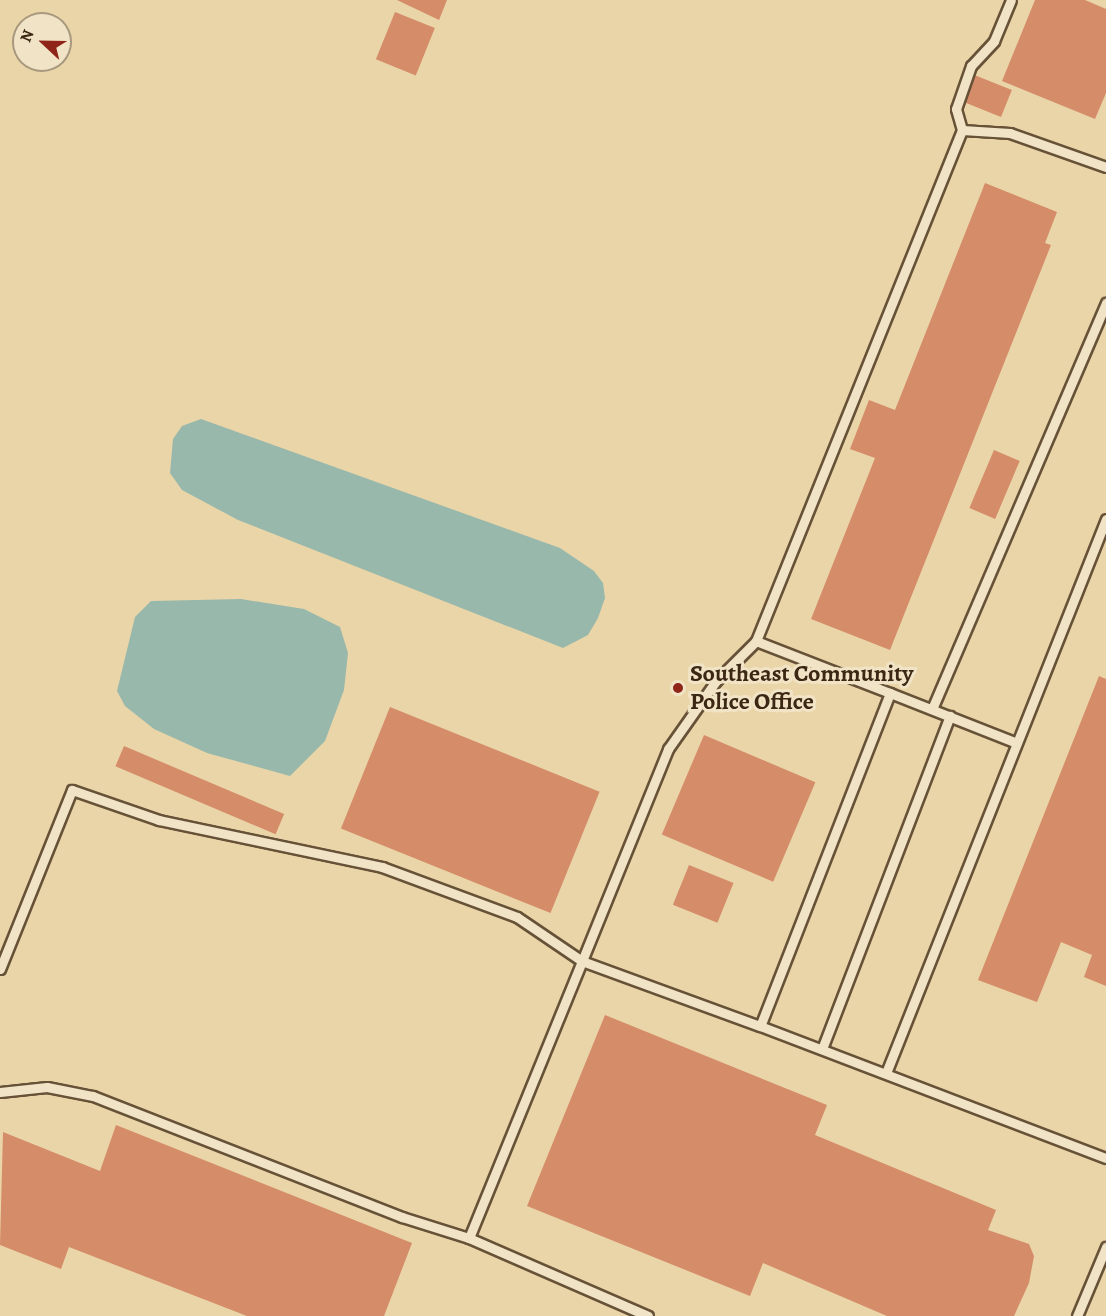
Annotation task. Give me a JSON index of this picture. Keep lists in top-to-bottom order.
{
  "places": ["Southeast Community Police Office"],
  "north": "left"
}
